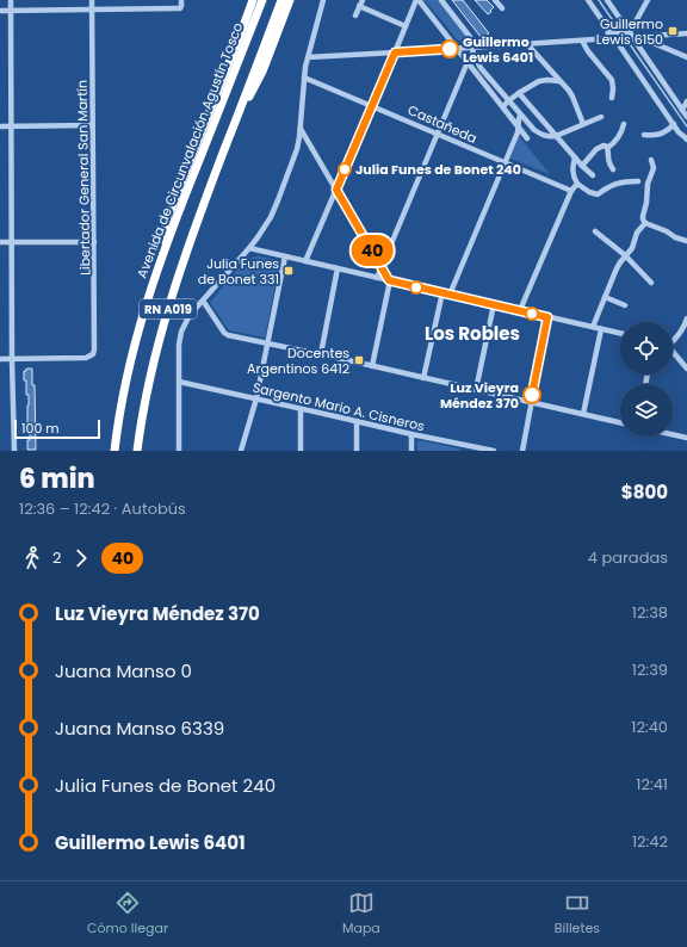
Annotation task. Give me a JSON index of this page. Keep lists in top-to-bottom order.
{
  "streets": {
    "highway": ["Avenida de Circunvalación Agustín Tosco", "RN A019"],
    "street": ["Castañeda", "Libertador General San Martín", "Sargento Mario A. Cisneros"]
  },
  "districts": ["Los Robles"],
  "places": {
    "transit": ["Guillermo Lewis 6150", "Julia Funes de Bonet 331", "Docentes Argentinos 6412"],
    "other": ["Guillermo Lewis 6401", "Julia Funes de Bonet 240", "Luz Vieyra Méndez 370"]
  },
  "lines": ["bus line 40"],
  "scale_bar": "100 m",
  "page": {
    "on_map": "40",
    "scale": "100 m",
    "heading": ["6 min", "12:36 – 12:42 · Autobús", "$800"],
    "legs": ["2", "40", "4 paradas"],
    "list": [
      {
        "name": "Luz Vieyra Méndez 370",
        "value": "12:38"
      },
      {
        "name": "Juana Manso 0",
        "value": "12:39"
      },
      {
        "name": "Juana Manso 6339",
        "value": "12:40"
      },
      {
        "name": "Julia Funes de Bonet 240",
        "value": "12:41"
      },
      {
        "name": "Guillermo Lewis 6401",
        "value": "12:42"
      }
    ],
    "tabs": ["Cómo llegar", "Mapa", "Billetes"]
  }
}
